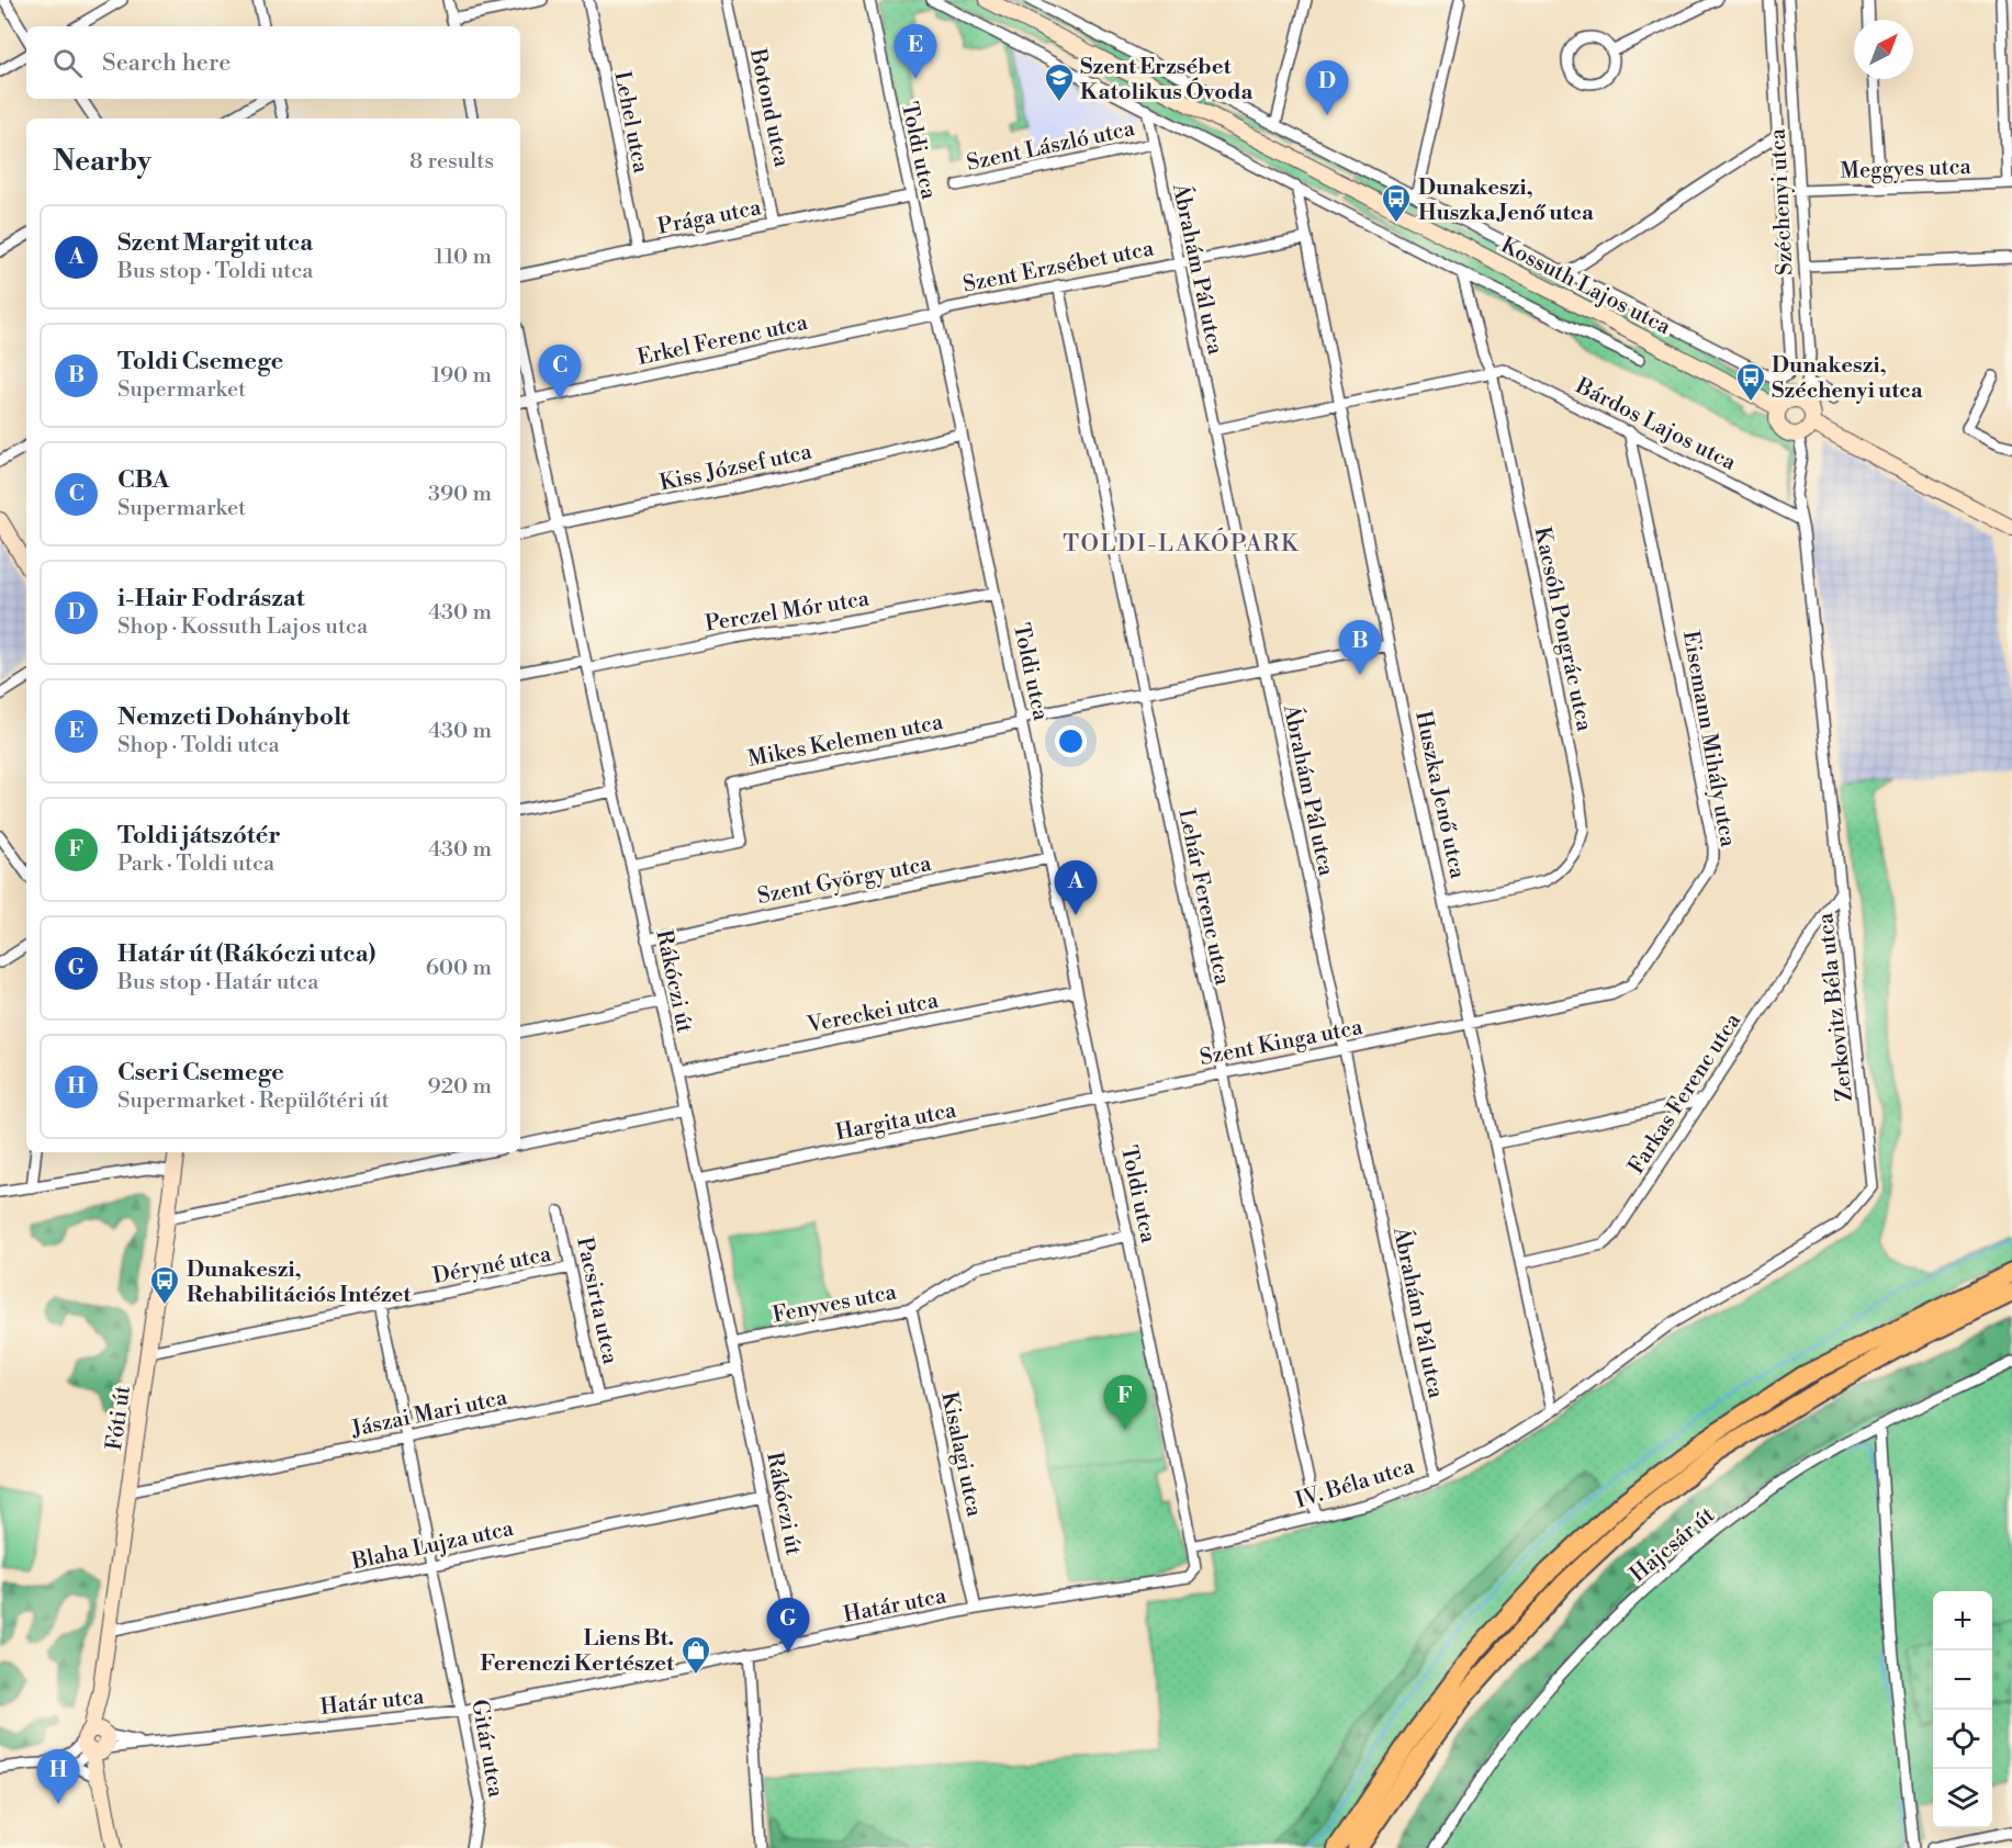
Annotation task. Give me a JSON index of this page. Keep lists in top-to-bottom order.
{
  "streets": {
    "street": [
      "Botond utca",
      "Lehel utca",
      "Szent László utca",
      "Toldi utca",
      "Meggyes utca",
      "Széchenyi utca",
      "Prága utca",
      "Szent Erzsébet utca",
      "Ábrahám Pál utca",
      "Kossuth Lajos utca",
      "Erkel Ferenc utca",
      "Bárdos Lajos utca",
      "Kiss József utca",
      "Perczel Mór utca",
      "Kacsóh Pongrác utca",
      "Eisemann Mihály utca",
      "Mikes Kelemen utca",
      "Huszka Jenő utca",
      "Szent György utca",
      "Lehár Ferenc utca",
      "Rákóczi út",
      "Zerkovitz Béla utca",
      "Vereckei utca",
      "Szent Kinga utca",
      "Farkas Ferenc utca",
      "Hargita utca",
      "Déryné utca",
      "Pacsirta utca",
      "Fenyves utca",
      "Jászai Mari utca",
      "Fóti út",
      "Kisalagi utca",
      "IV. Béla utca",
      "Blaha Lujza utca",
      "Hajcsár út",
      "Határ utca",
      "Gitár utca"
    ]
  },
  "crossings": [
    ["Botond utca", "Prága utca"],
    ["Lehel utca", "Prága utca"],
    ["Szent László utca", "Ábrahám Pál utca"],
    ["Toldi utca", "Prága utca"],
    ["Toldi utca", "Szent Erzsébet utca"],
    ["Toldi utca", "Erkel Ferenc utca"],
    ["Toldi utca", "Kiss József utca"],
    ["Toldi utca", "Perczel Mór utca"],
    ["Toldi utca", "Mikes Kelemen utca"],
    ["Toldi utca", "Szent György utca"],
    ["Toldi utca", "Vereckei utca"],
    ["Toldi utca", "Szent Kinga utca"],
    ["Toldi utca", "Hargita utca"],
    ["Toldi utca", "Fenyves utca"],
    ["Toldi utca", "IV. Béla utca"],
    ["Toldi utca", "Határ utca"],
    ["Meggyes utca", "Széchenyi utca"],
    ["Széchenyi utca", "Kossuth Lajos utca"],
    ["Széchenyi utca", "Zerkovitz Béla utca"],
    ["Szent Erzsébet utca", "Ábrahám Pál utca"],
    ["Szent Erzsébet utca", "Erkel Ferenc utca"],
    ["Szent Erzsébet utca", "Huszka Jenő utca"],
    ["Szent Erzsébet utca", "Lehár Ferenc utca"],
    ["Ábrahám Pál utca", "Szent Kinga utca"],
    ["Ábrahám Pál utca", "IV. Béla utca"],
    ["Kossuth Lajos utca", "Zerkovitz Béla utca"],
    ["Erkel Ferenc utca", "Rákóczi út"],
    ["Bárdos Lajos utca", "Kacsóh Pongrác utca"],
    ["Bárdos Lajos utca", "Eisemann Mihály utca"],
    ["Bárdos Lajos utca", "Zerkovitz Béla utca"],
    ["Kiss József utca", "Rákóczi út"],
    ["Perczel Mór utca", "Rákóczi út"],
    ["Kacsóh Pongrác utca", "Huszka Jenő utca"],
    ["Eisemann Mihály utca", "Huszka Jenő utca"],
    ["Eisemann Mihály utca", "Szent Kinga utca"],
    ["Mikes Kelemen utca", "Rákóczi út"],
    ["Huszka Jenő utca", "Zerkovitz Béla utca"],
    ["Huszka Jenő utca", "Szent Kinga utca"],
    ["Huszka Jenő utca", "Farkas Ferenc utca"],
    ["Huszka Jenő utca", "IV. Béla utca"],
    ["Szent György utca", "Rákóczi út"],
    ["Lehár Ferenc utca", "Szent Kinga utca"],
    ["Lehár Ferenc utca", "IV. Béla utca"],
    ["Rákóczi út", "Vereckei utca"],
    ["Rákóczi út", "Hargita utca"],
    ["Rákóczi út", "Fenyves utca"],
    ["Rákóczi út", "Jászai Mari utca"],
    ["Rákóczi út", "Blaha Lujza utca"],
    ["Rákóczi út", "Határ utca"],
    ["Zerkovitz Béla utca", "Farkas Ferenc utca"],
    ["Zerkovitz Béla utca", "IV. Béla utca"],
    ["Szent Kinga utca", "Hargita utca"],
    ["Déryné utca", "Pacsirta utca"],
    ["Déryné utca", "Fóti út"],
    ["Déryné utca", "Gitár utca"],
    ["Pacsirta utca", "Jászai Mari utca"],
    ["Fenyves utca", "Kisalagi utca"],
    ["Jászai Mari utca", "Fóti út"],
    ["Jászai Mari utca", "Gitár utca"],
    ["Fóti út", "Blaha Lujza utca"],
    ["Fóti út", "Határ utca"],
    ["Kisalagi utca", "Határ utca"],
    ["IV. Béla utca", "Határ utca"],
    ["Blaha Lujza utca", "Gitár utca"],
    ["Határ utca", "Gitár utca"]
  ],
  "districts": ["TOLDI-LAKÓPARK"],
  "places": {
    "school or university": ["Szent Erzsébet Katolikus Óvoda"],
    "bus stop": ["Dunakeszi, Huszka Jenő utca", "Dunakeszi, Széchenyi utca", "Dunakeszi, Rehabilitációs Intézet"],
    "shop": ["Liens Bt. Ferenczi Kertészet"]
  },
  "north": "top right",
  "page": {
    "pins": [
      "E",
      "D",
      "C",
      "B",
      "A",
      "F",
      "G",
      "H"
    ],
    "search": "Search here",
    "heading": ["Nearby", "8 results"],
    "list": [
      {
        "mark": "A",
        "name": "Szent Margit utca",
        "note": "Bus stop · Toldi utca",
        "value": "110 m"
      },
      {
        "mark": "B",
        "name": "Toldi Csemege",
        "note": "Supermarket",
        "value": "190 m"
      },
      {
        "mark": "C",
        "name": "CBA",
        "note": "Supermarket",
        "value": "390 m"
      },
      {
        "mark": "D",
        "name": "i-Hair Fodrászat",
        "note": "Shop · Kossuth Lajos utca",
        "value": "430 m"
      },
      {
        "mark": "E",
        "name": "Nemzeti Dohánybolt",
        "note": "Shop · Toldi utca",
        "value": "430 m"
      },
      {
        "mark": "F",
        "name": "Toldi játszótér",
        "note": "Park · Toldi utca",
        "value": "430 m"
      },
      {
        "mark": "G",
        "name": "Határ út (Rákóczi utca)",
        "note": "Bus stop · Határ utca",
        "value": "600 m"
      },
      {
        "mark": "H",
        "name": "Cseri Csemege",
        "note": "Supermarket · Repülőtéri út",
        "value": "920 m"
      }
    ],
    "map_buttons": ["+", "−"]
  }
}
